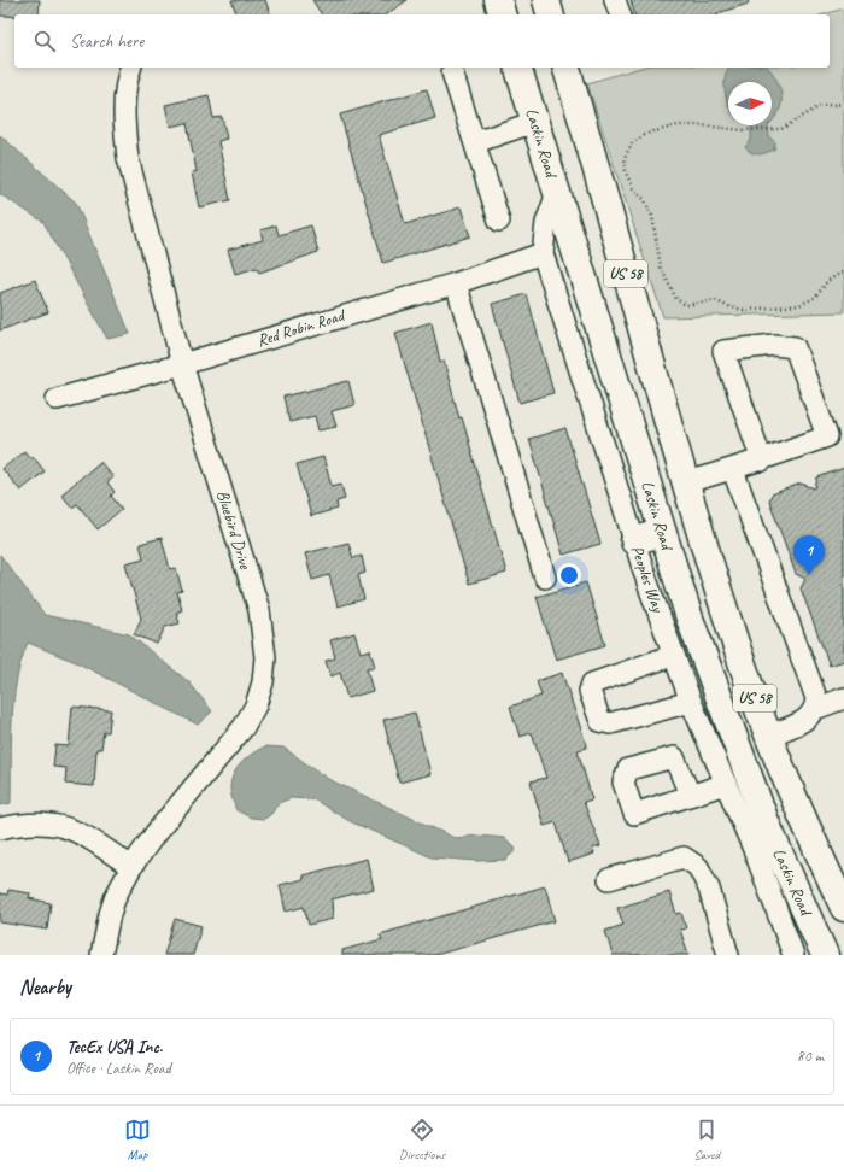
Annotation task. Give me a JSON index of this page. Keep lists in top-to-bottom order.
{
  "streets": {
    "main road": ["Laskin Road", "US 58"],
    "street": ["Red Robin Road", "Bluebird Drive", "Peoples Way"]
  },
  "crossings": [
    ["Laskin Road", "Peoples Way"],
    ["Red Robin Road", "Bluebird Drive"],
    ["Red Robin Road", "Peoples Way"]
  ],
  "north": "right",
  "page": {
    "search": "Search here",
    "pins": "1",
    "heading": "Nearby",
    "list": [
      {
        "mark": "1",
        "name": "TecEx USA Inc.",
        "note": "Office · Laskin Road",
        "value": "80 m"
      }
    ],
    "nav": ["Map", "Directions", "Saved"]
  }
}
